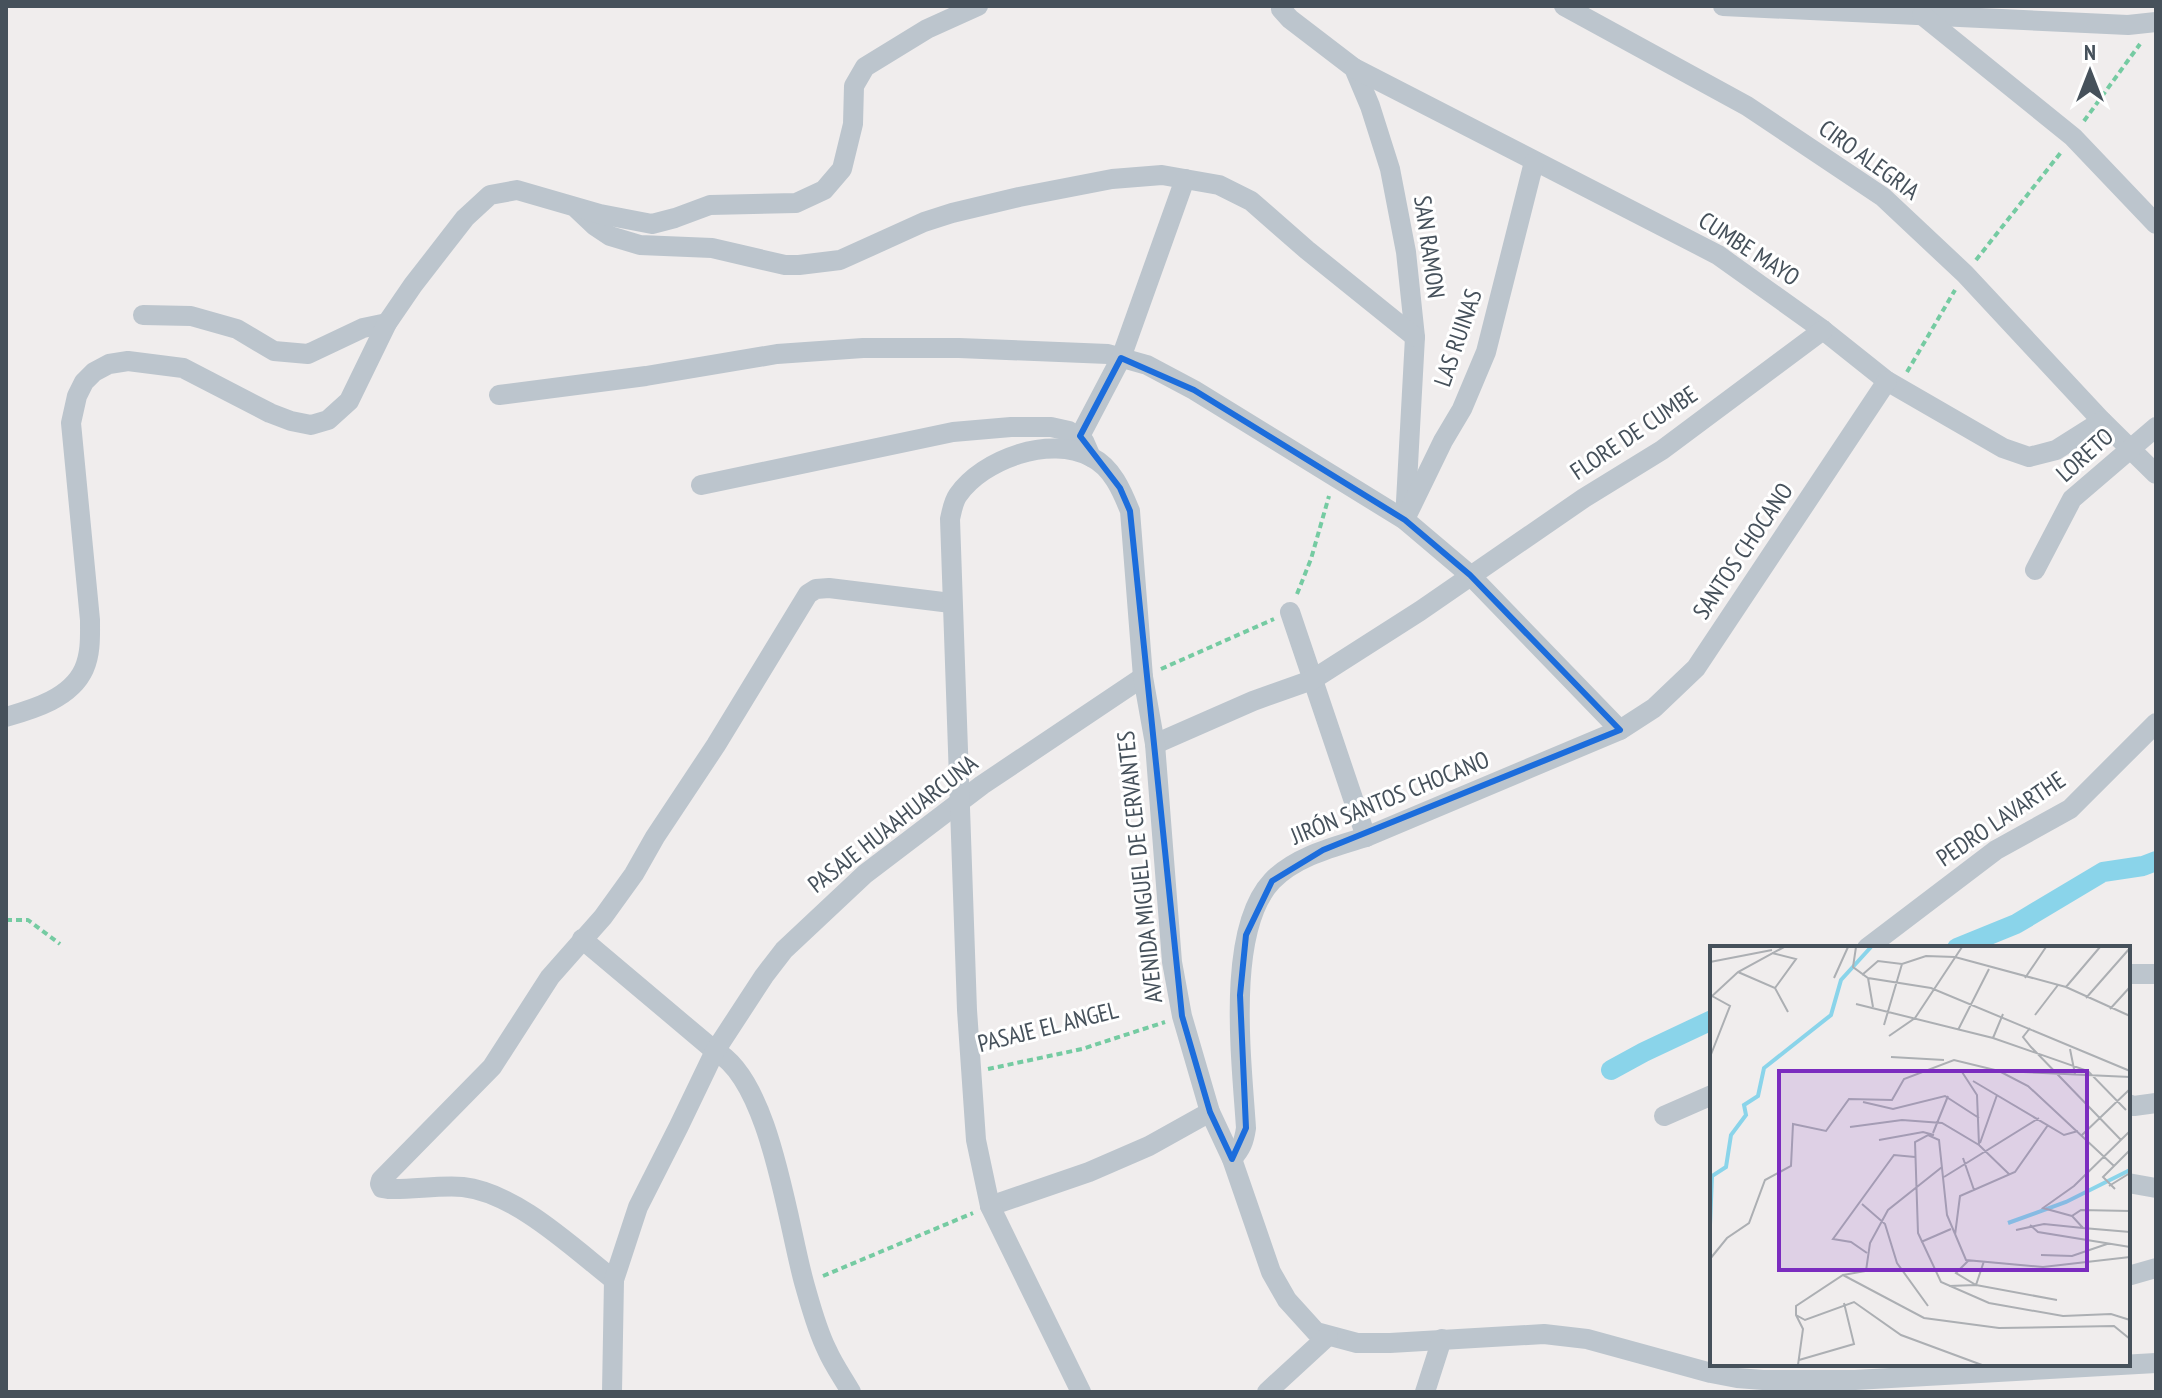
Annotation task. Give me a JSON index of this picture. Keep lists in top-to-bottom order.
{
  "streets": {
    "street": [
      "CIRO ALEGRIA",
      "SAN RAMON",
      "CUMBE MAYO",
      "LAS RUINAS",
      "FLORE DE CUMBE",
      "LORETO",
      "SANTOS CHOCANO",
      "JIRÓN SANTOS CHOCANO",
      "PEDRO LAVARTHE",
      "PASAJE HUAAHUARCUNA",
      "AVENIDA MIGUEL DE CERVANTES"
    ],
    "path": ["PASAJE EL ANGEL"]
  },
  "crossings": [
    ["CIRO ALEGRIA", "CUMBE MAYO"],
    ["CIRO ALEGRIA", "LORETO"],
    ["SAN RAMON", "CUMBE MAYO"],
    ["SAN RAMON", "LAS RUINAS"],
    ["CUMBE MAYO", "LAS RUINAS"],
    ["CUMBE MAYO", "FLORE DE CUMBE"],
    ["CUMBE MAYO", "SANTOS CHOCANO"],
    ["FLORE DE CUMBE", "AVENIDA MIGUEL DE CERVANTES"],
    ["SANTOS CHOCANO", "JIRÓN SANTOS CHOCANO"],
    ["JIRÓN SANTOS CHOCANO", "AVENIDA MIGUEL DE CERVANTES"],
    ["PASAJE HUAAHUARCUNA", "AVENIDA MIGUEL DE CERVANTES"],
    ["AVENIDA MIGUEL DE CERVANTES", "PASAJE EL ANGEL"]
  ],
  "north": "top"
}
